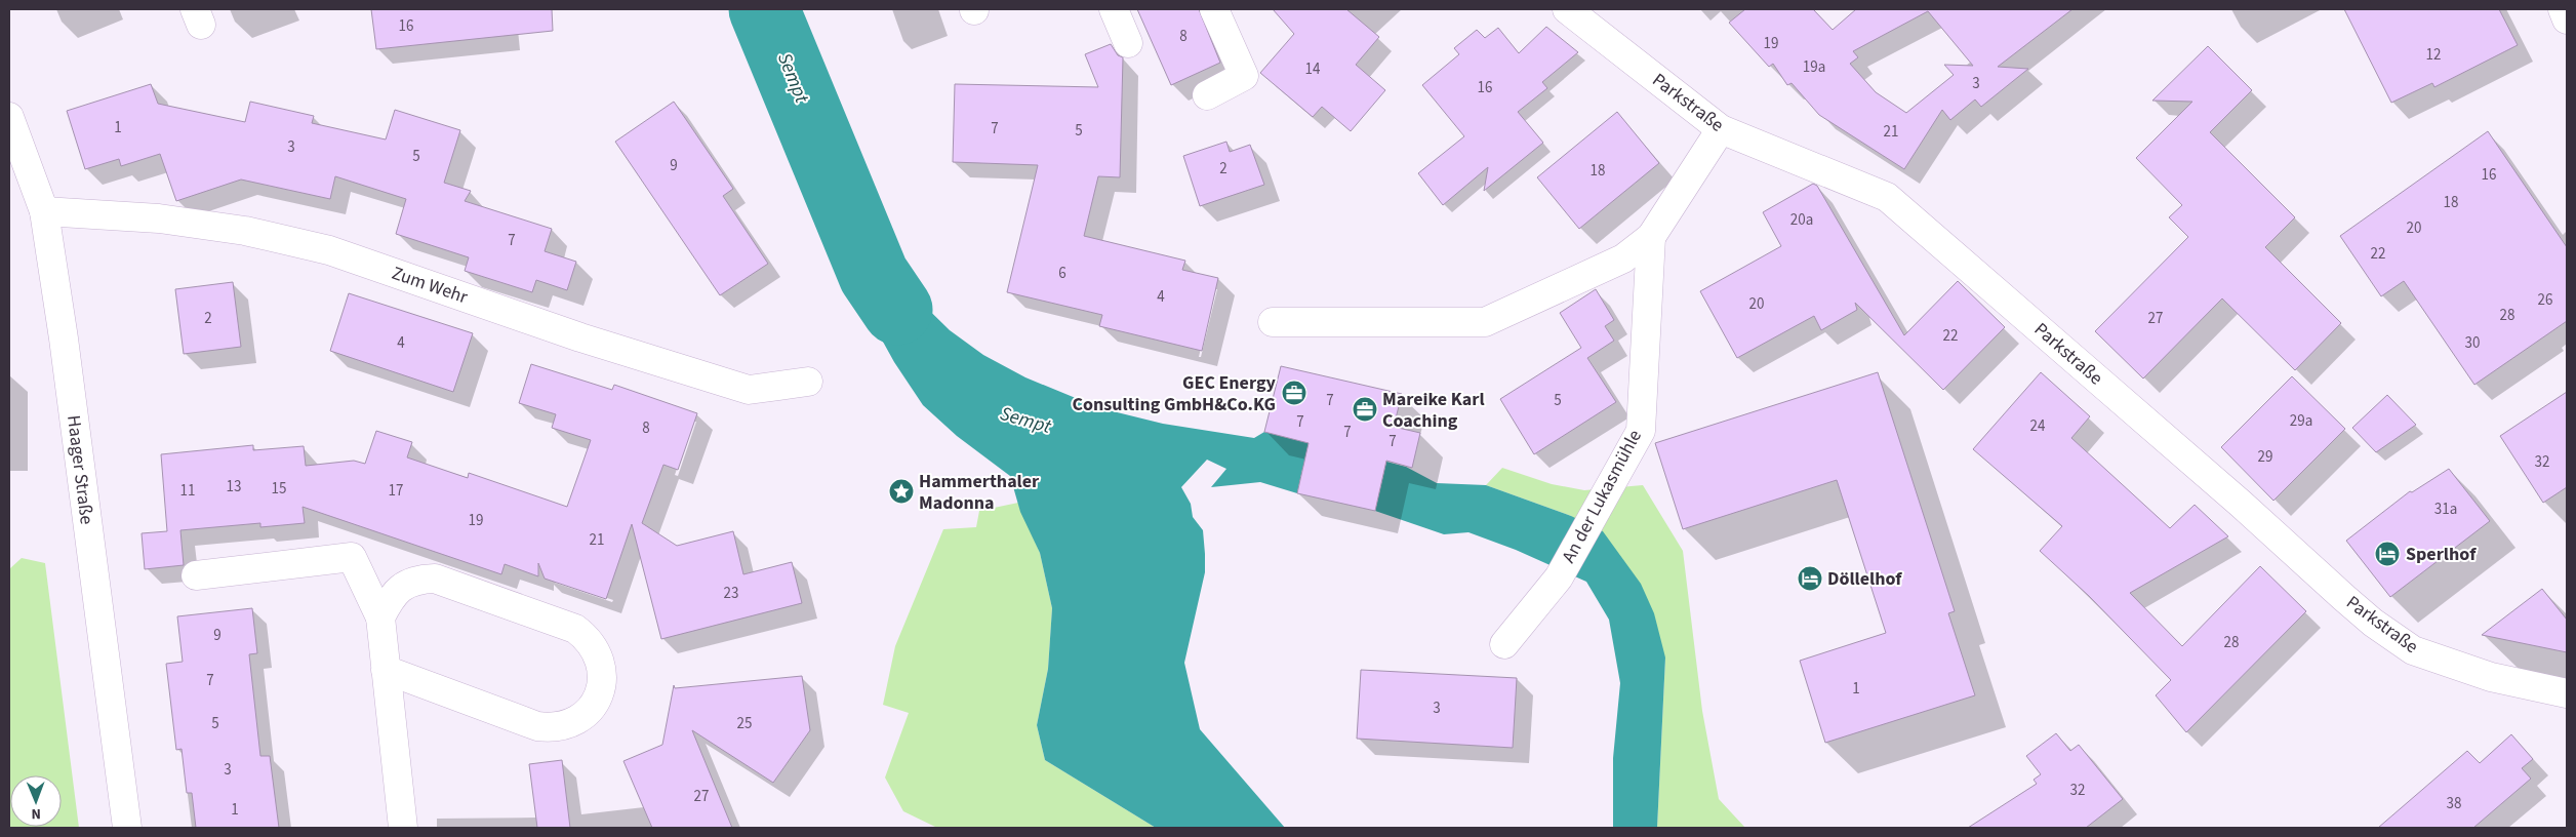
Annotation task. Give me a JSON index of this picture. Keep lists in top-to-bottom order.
{
  "streets": {
    "street": [
      "Parkstraße",
      "Zum Wehr",
      "Haager Straße",
      "An der Lukasmühle"
    ]
  },
  "crossings": [
    ["Parkstraße", "An der Lukasmühle"],
    ["Zum Wehr", "Haager Straße"]
  ],
  "water": ["Sempt"],
  "places": {
    "office": ["GEC Energy Consulting GmbH&Co.KG", "Mareike Karl Coaching"],
    "place": ["Hammerthaler Madonna"],
    "hotel": ["Sperlhof", "Döllelhof"]
  },
  "house_numbers": [
    "16",
    "8",
    "19",
    "12",
    "19a",
    "14",
    "3",
    "16",
    "1",
    "7",
    "5",
    "21",
    "3",
    "5",
    "9",
    "2",
    "18",
    "16",
    "18",
    "20a",
    "20",
    "7",
    "22",
    "6",
    "4",
    "26",
    "20",
    "28",
    "2",
    "27",
    "22",
    "4",
    "30",
    "7",
    "5",
    "29a",
    "7",
    "24",
    "8",
    "7",
    "7",
    "29",
    "32",
    "13",
    "15",
    "11",
    "17",
    "31a",
    "19",
    "21",
    "23",
    "9",
    "28",
    "7",
    "1",
    "3",
    "5",
    "25",
    "3",
    "32",
    "27",
    "38",
    "1"
  ],
  "north": "bottom"
}
